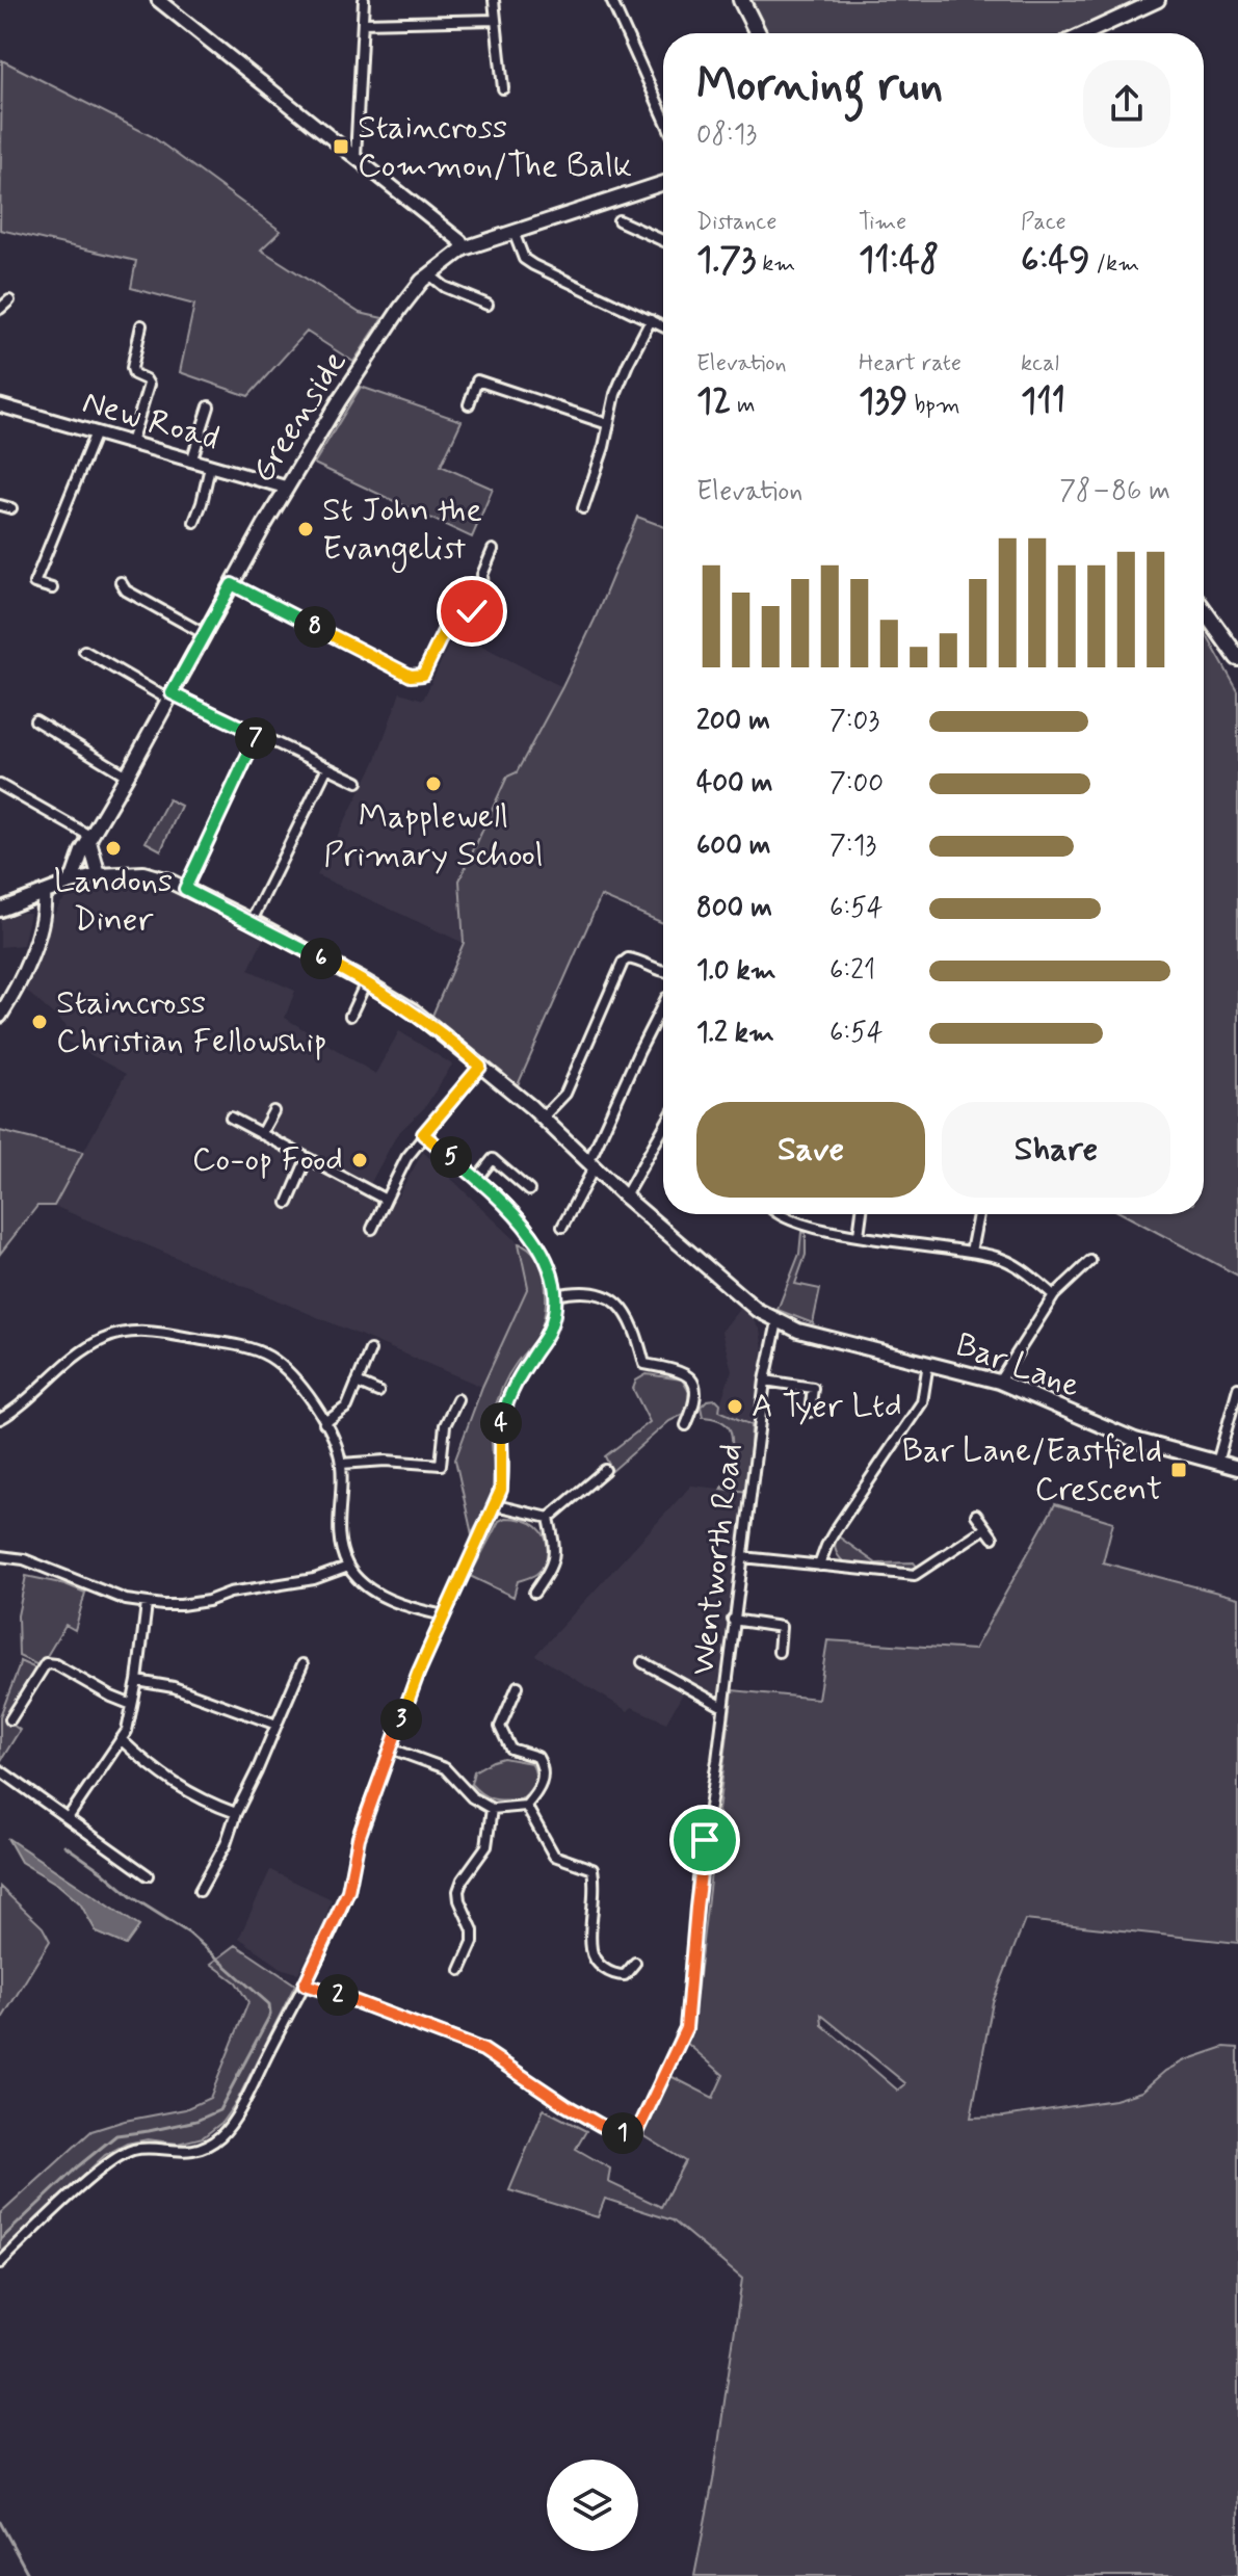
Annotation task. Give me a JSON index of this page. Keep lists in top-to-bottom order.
{
  "streets": {
    "main road": ["Greenside", "Bar Lane"],
    "street": ["New Road", "Wentworth Road"]
  },
  "crossings": [
    ["Greenside", "New Road"],
    ["Greenside", "Bar Lane"],
    ["Bar Lane", "Wentworth Road"]
  ],
  "places": {
    "transit": ["Staincross Common/The Balk", "Bar Lane/Eastfield Crescent"],
    "other": [
      "St John the Evangelist",
      "Mapplewell Primary School",
      "Landons Diner",
      "Staincross Christian Fellowship",
      "Co-op Food",
      "A Tyer Ltd"
    ]
  },
  "page": {
    "heading": ["Morning run", "08:13"],
    "stats": [
      ["Distance", "1.73 km"],
      ["Time", "11:48"],
      ["Pace", "6:49 /km"],
      ["Elevation", "12 m"],
      ["Heart rate", "139 bpm"],
      ["kcal", "111"]
    ],
    "chart": ["Elevation", "78–86 m"],
    "pins": [
      "8",
      "7",
      "6",
      "5",
      "4",
      "3",
      "2",
      "1"
    ],
    "list": [
      {
        "name": "200 m",
        "note": "7:03"
      },
      {
        "name": "400 m",
        "note": "7:00"
      },
      {
        "name": "600 m",
        "note": "7:13"
      },
      {
        "name": "800 m",
        "note": "6:54"
      },
      {
        "name": "1.0 km",
        "note": "6:21"
      },
      {
        "name": "1.2 km",
        "note": "6:54"
      }
    ],
    "buttons": ["Save", "Share"]
  }
}
